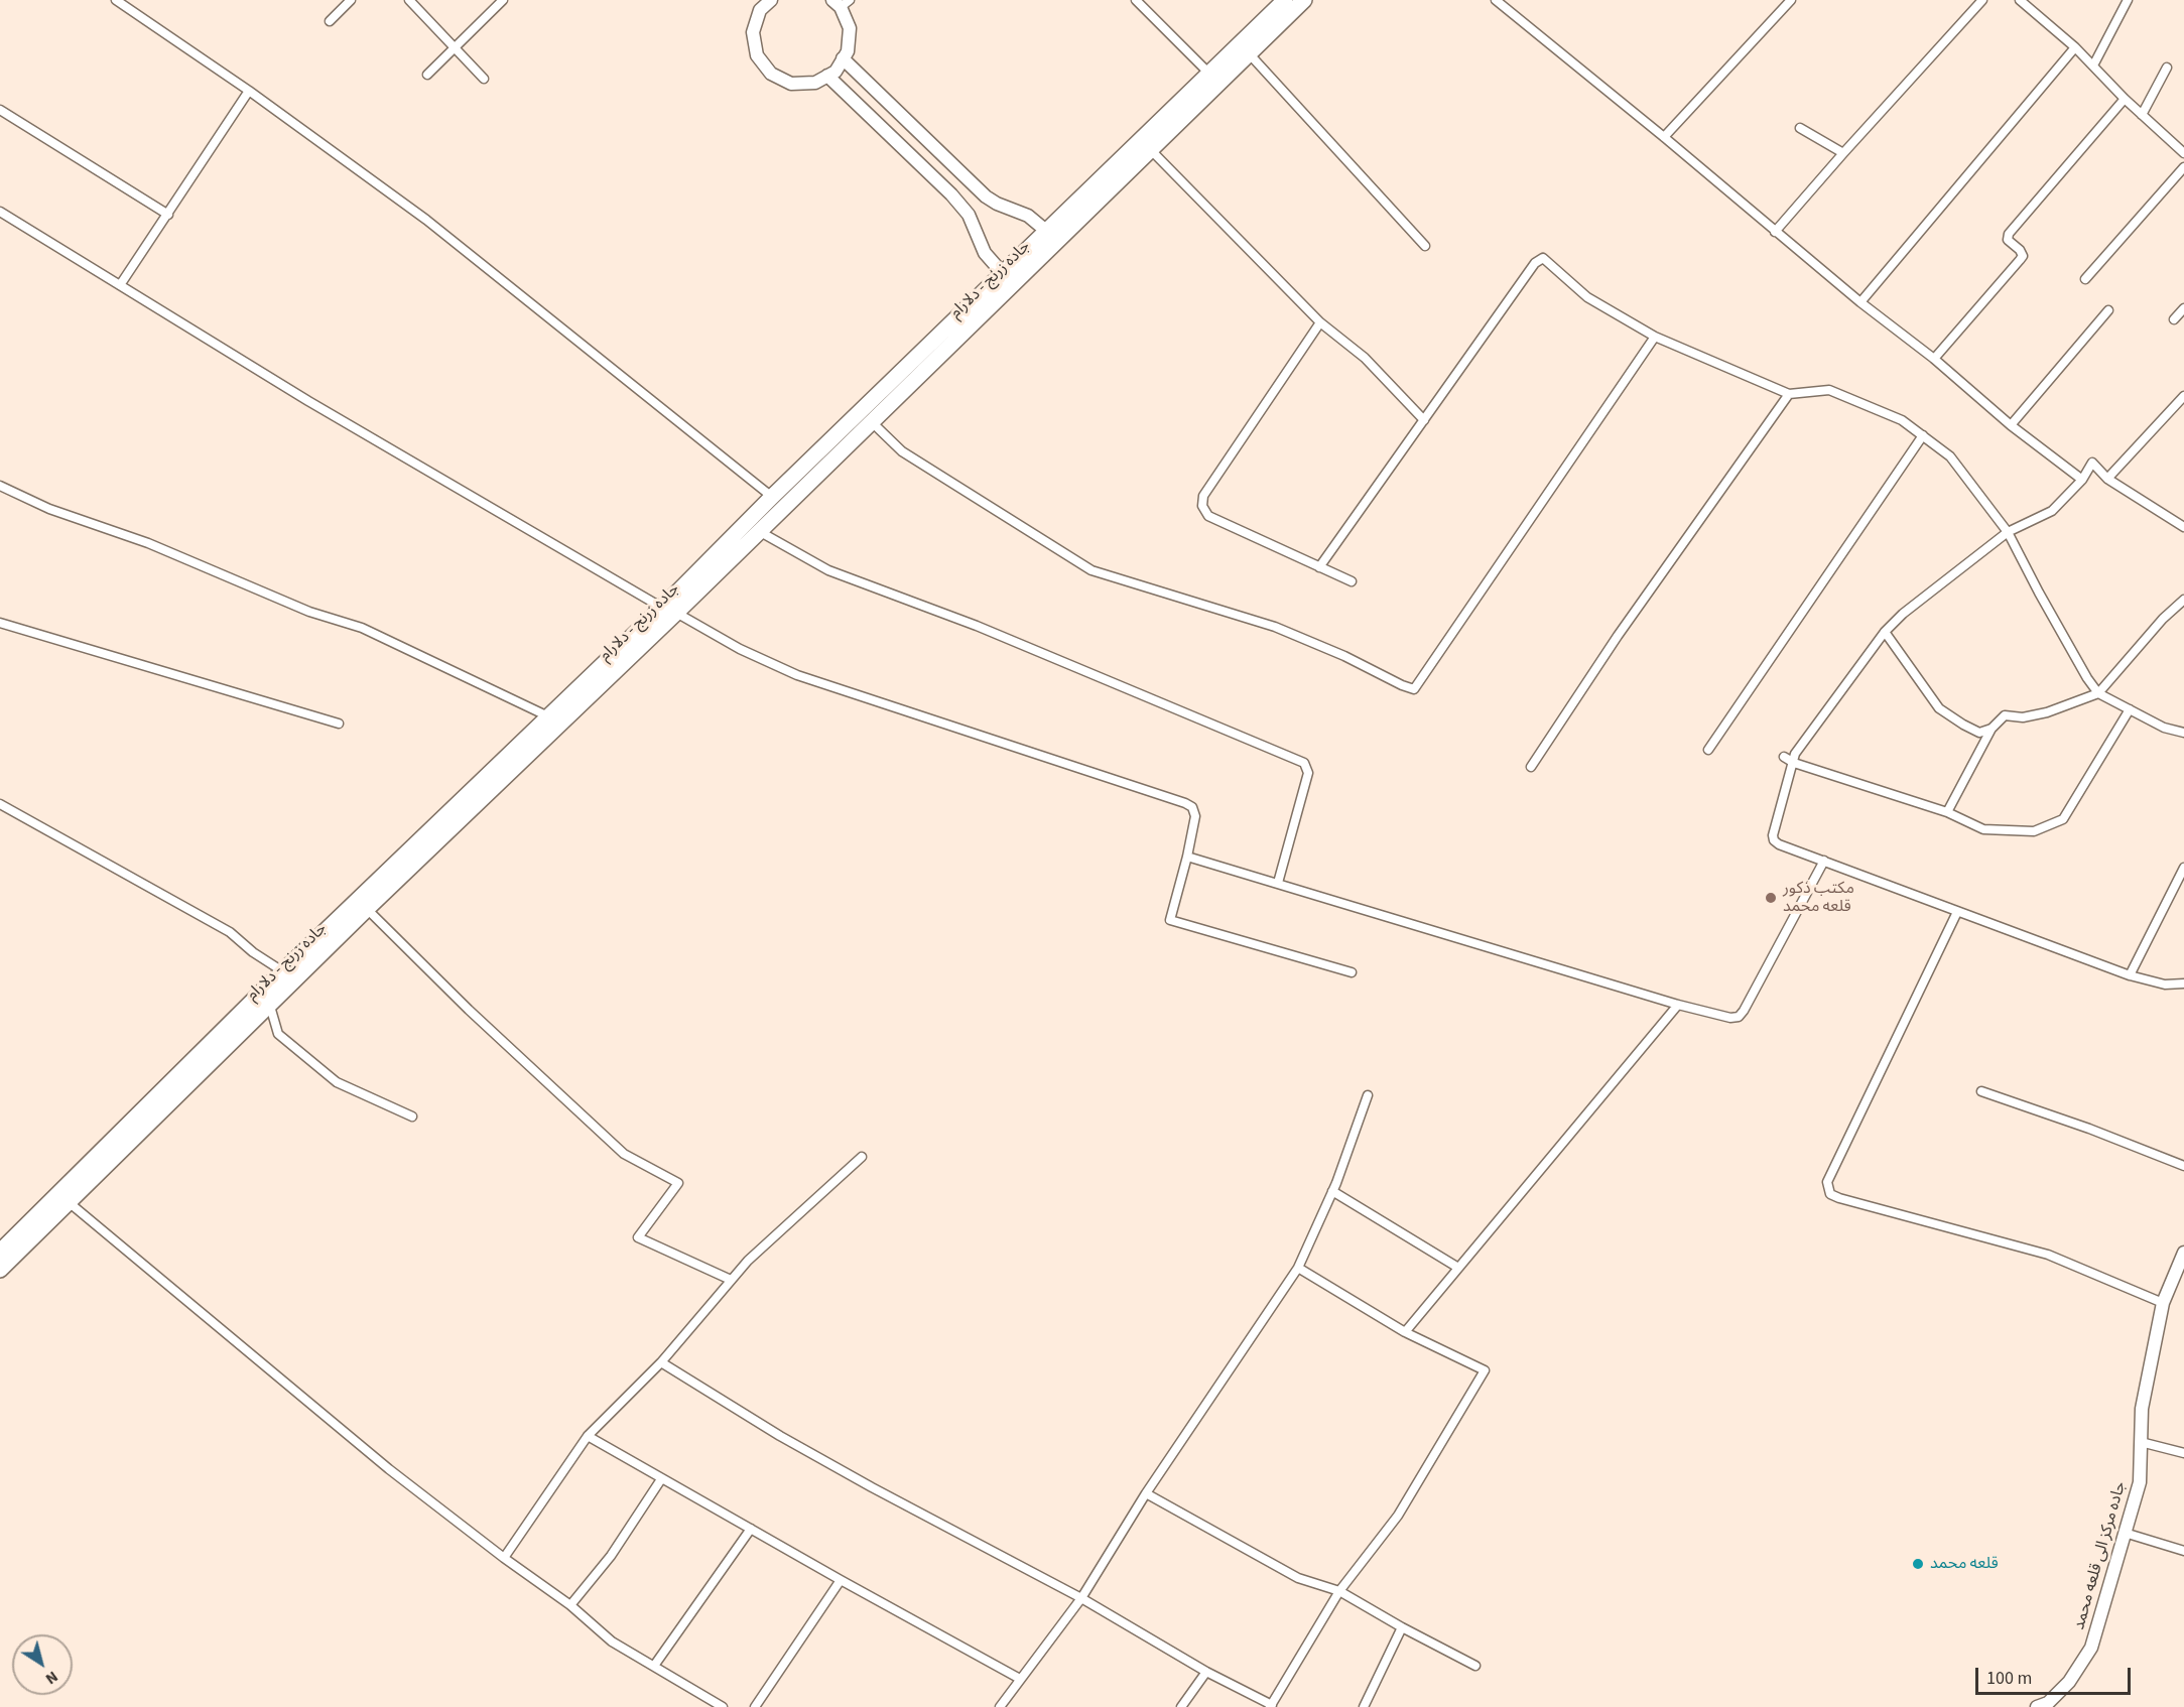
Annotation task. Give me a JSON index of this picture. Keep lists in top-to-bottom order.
{
  "streets": {
    "highway": ["جاده زرنج - دلارام"],
    "street": ["جاده مرکز الی قلعه محمد"]
  },
  "places": ["مکتب ذکور قلعه محمد", "قلعه محمد"],
  "scale_bar": "100 m",
  "north": "bottom right"
}
